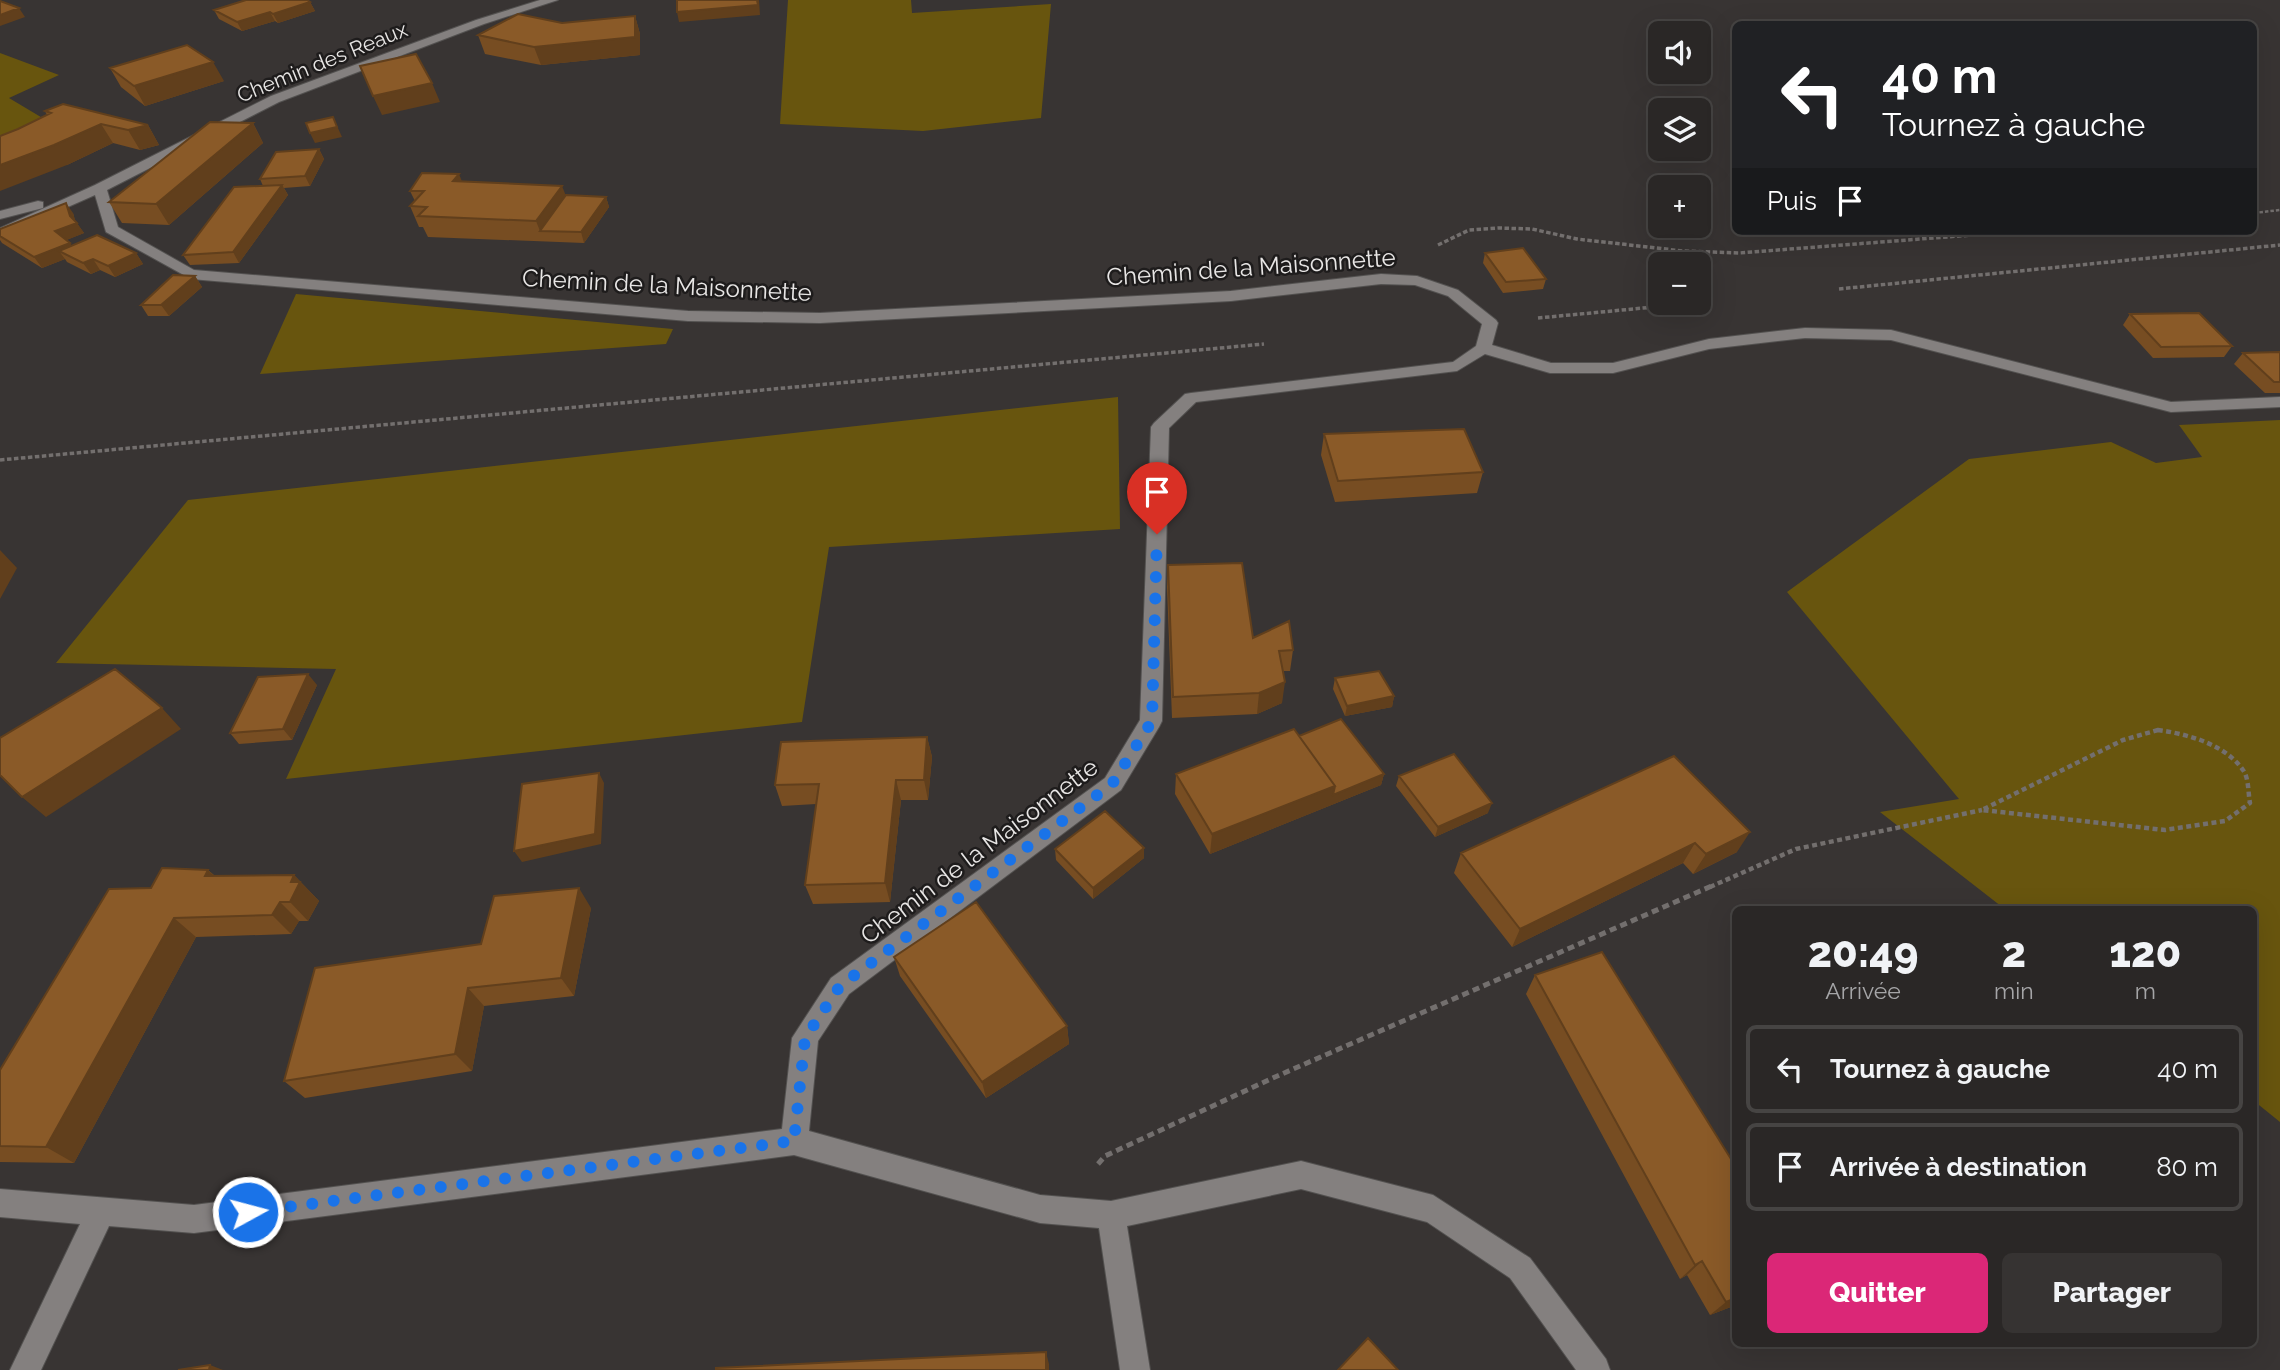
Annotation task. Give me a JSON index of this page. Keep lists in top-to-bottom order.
{
  "streets": {
    "street": ["Chemin des Reaux", "Chemin de la Maisonnette"]
  },
  "crossings": [
    ["Chemin des Reaux", "Chemin de la Maisonnette"]
  ],
  "page": {
    "map_buttons": ["+", "−"],
    "turn": ["40 m", "Tournez à gauche"],
    "then": "Puis",
    "eta": [
      "20:49",
      "Arrivée",
      "2",
      "min",
      "120",
      "m"
    ],
    "list": [
      {
        "name": "Tournez à gauche",
        "value": "40 m"
      },
      {
        "name": "Arrivée à destination",
        "value": "80 m"
      }
    ],
    "buttons": ["Quitter", "Partager"]
  }
}
